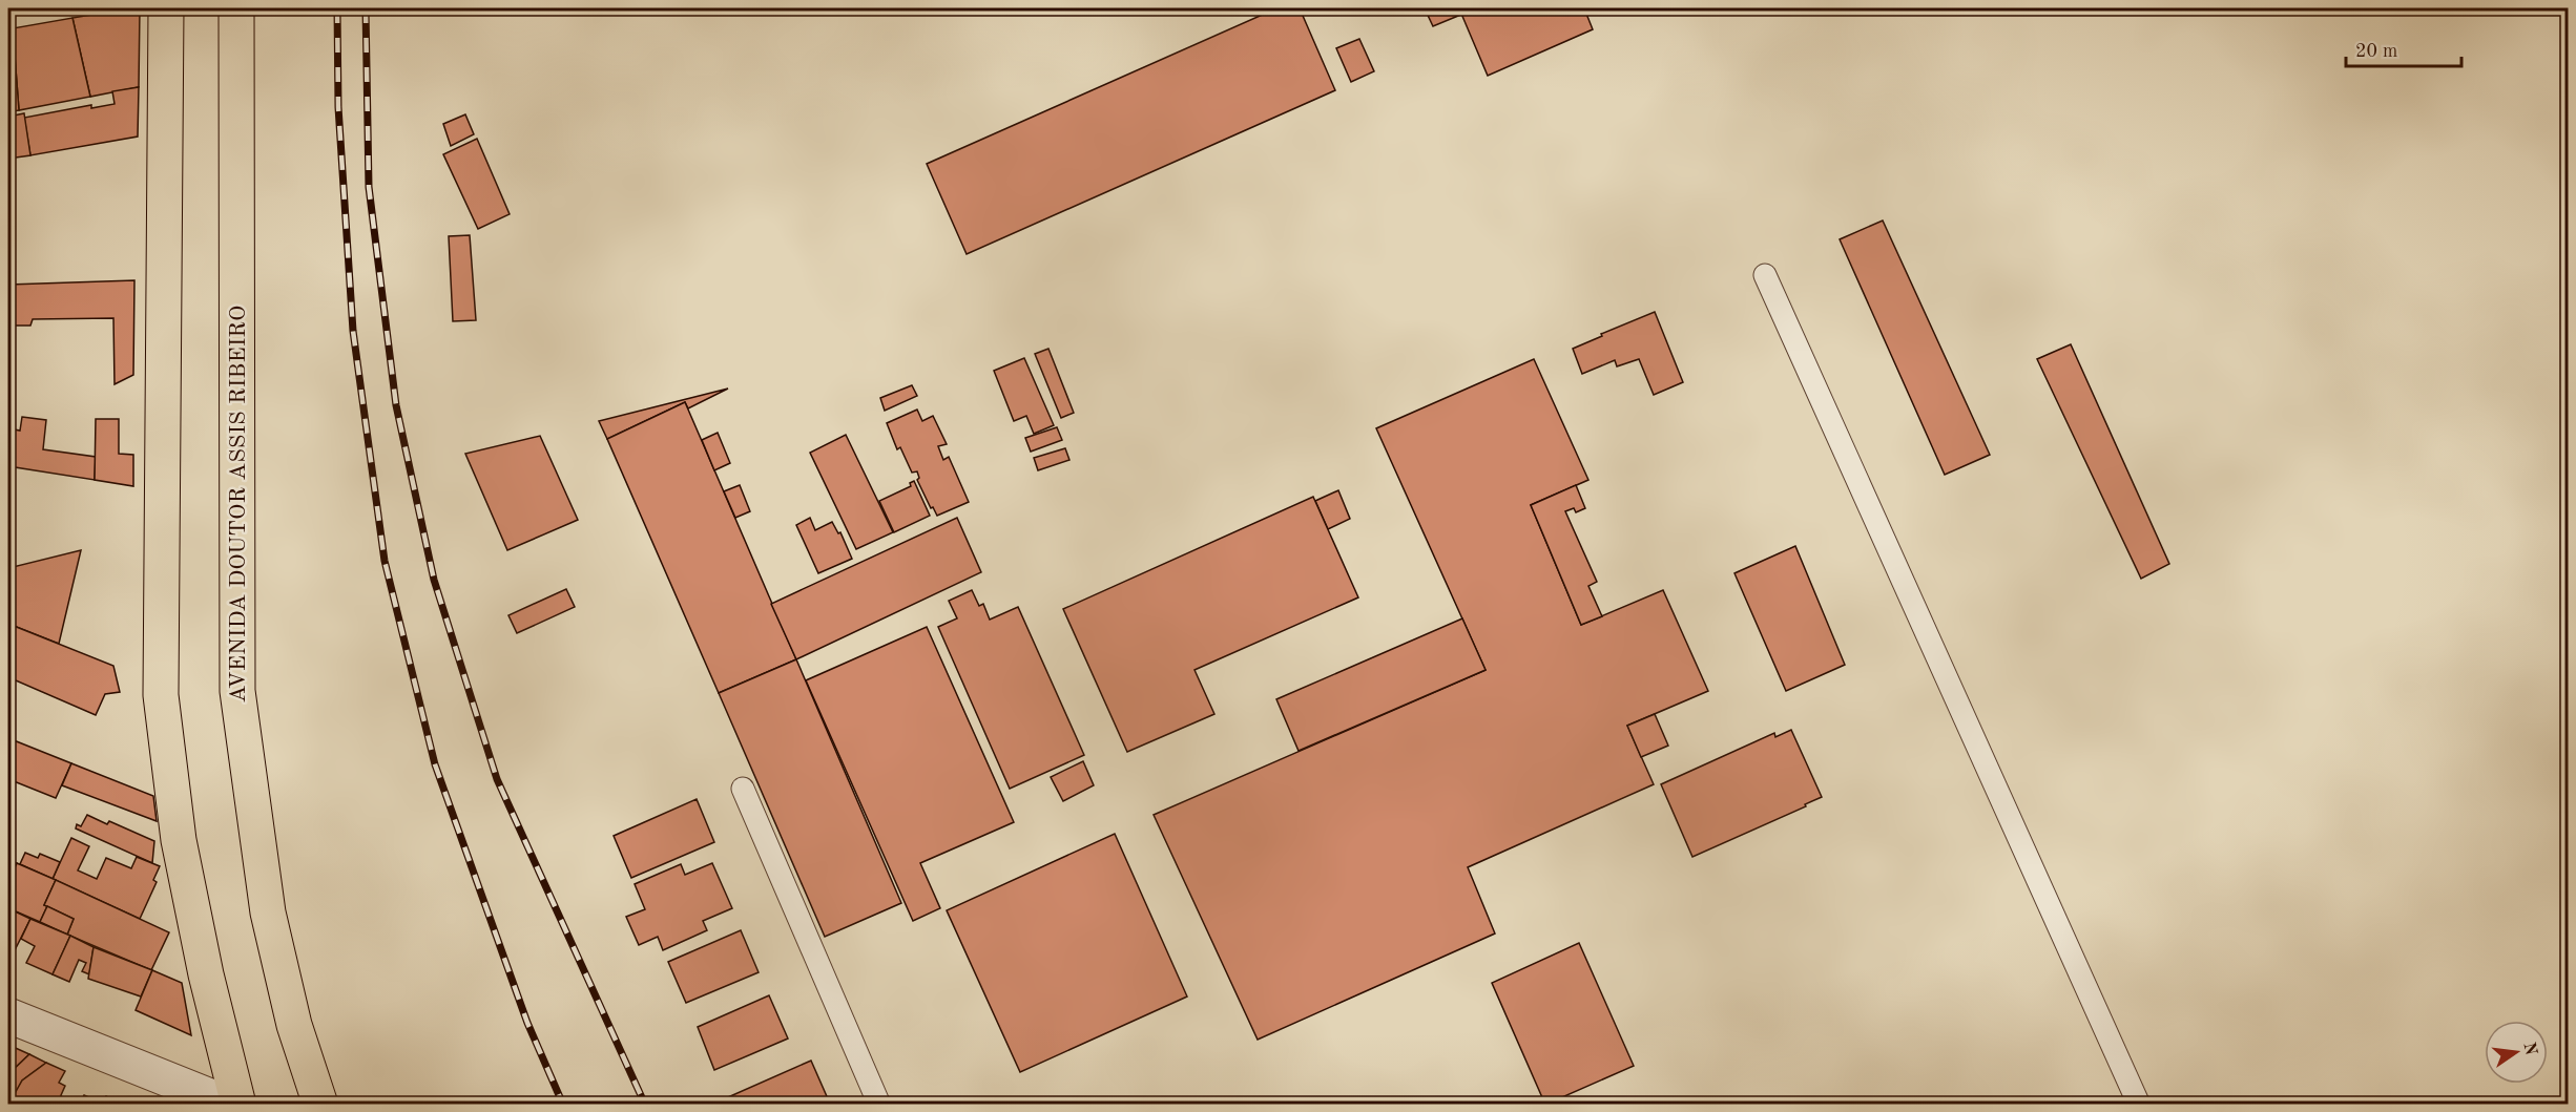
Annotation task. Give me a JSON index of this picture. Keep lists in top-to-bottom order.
{
  "streets": {
    "main road": ["AVENIDA DOUTOR ASSIS RIBEIRO"]
  },
  "scale_bar": "20 m",
  "north": "right"
}
